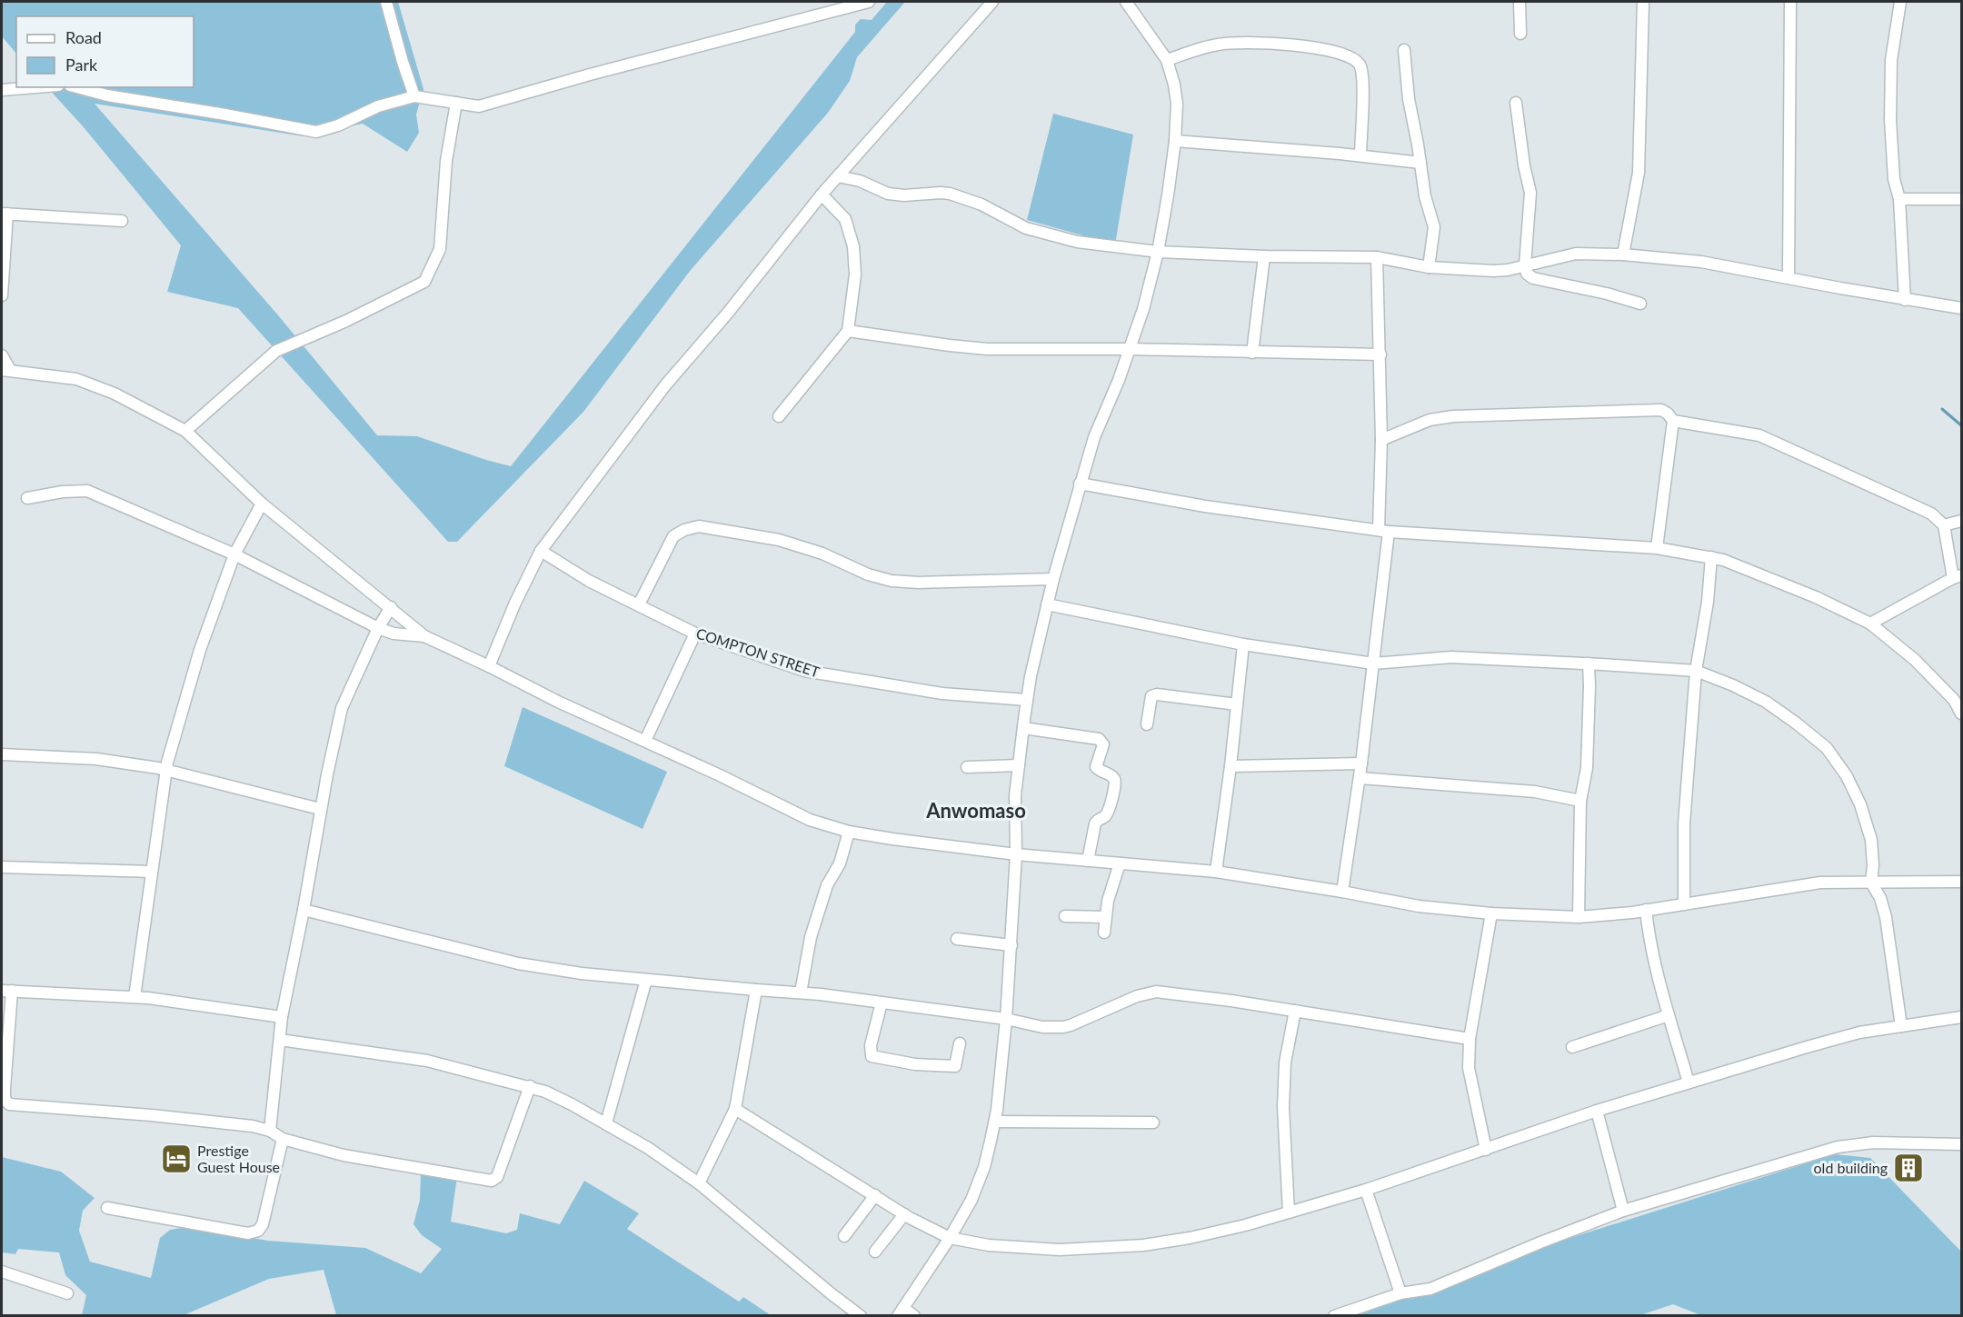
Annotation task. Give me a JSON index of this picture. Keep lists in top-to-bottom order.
{
  "streets": {
    "street": ["COMPTON STREET"]
  },
  "districts": ["Anwomaso"],
  "places": {
    "hotel": ["Prestige Guest House"],
    "building": ["old building"]
  },
  "legend": ["Road", "Park"]
}
